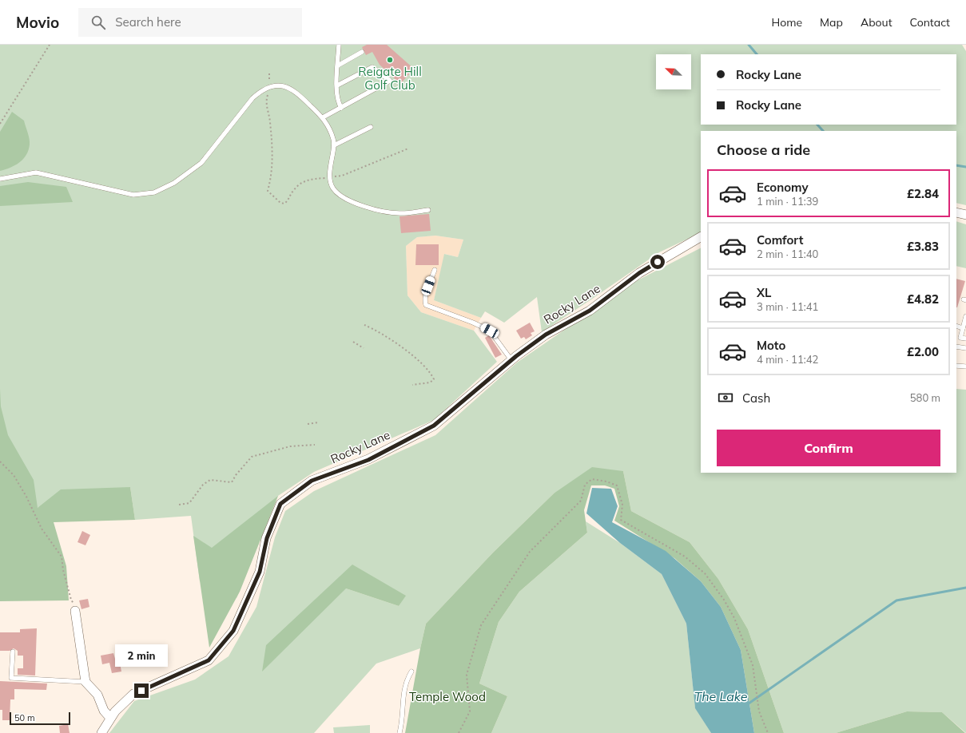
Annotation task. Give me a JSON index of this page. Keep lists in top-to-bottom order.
{
  "streets": {
    "street": ["Rocky Lane"]
  },
  "water": ["The Lake"],
  "parks": ["Temple Wood"],
  "places": ["Reigate Hill Golf Club"],
  "scale_bar": "50 m",
  "north": "top left",
  "page": {
    "header": "Movio",
    "search": "Search here",
    "nav": [
      "Home",
      "Map",
      "About",
      "Contact"
    ],
    "banner": ["Rocky Lane", "Rocky Lane"],
    "heading": "Choose a ride",
    "list": [
      {
        "name": "Economy",
        "note": "1 min · 11:39",
        "value": "£2.84"
      },
      {
        "name": "Comfort",
        "note": "2 min · 11:40",
        "value": "£3.83"
      },
      {
        "name": "XL",
        "note": "3 min · 11:41",
        "value": "£4.82"
      },
      {
        "name": "Moto",
        "note": "4 min · 11:42",
        "value": "£2.00"
      }
    ],
    "pay": ["Cash", "580 m"],
    "buttons": "Confirm",
    "bubble": "2 min",
    "scale": "50 m"
  }
}
